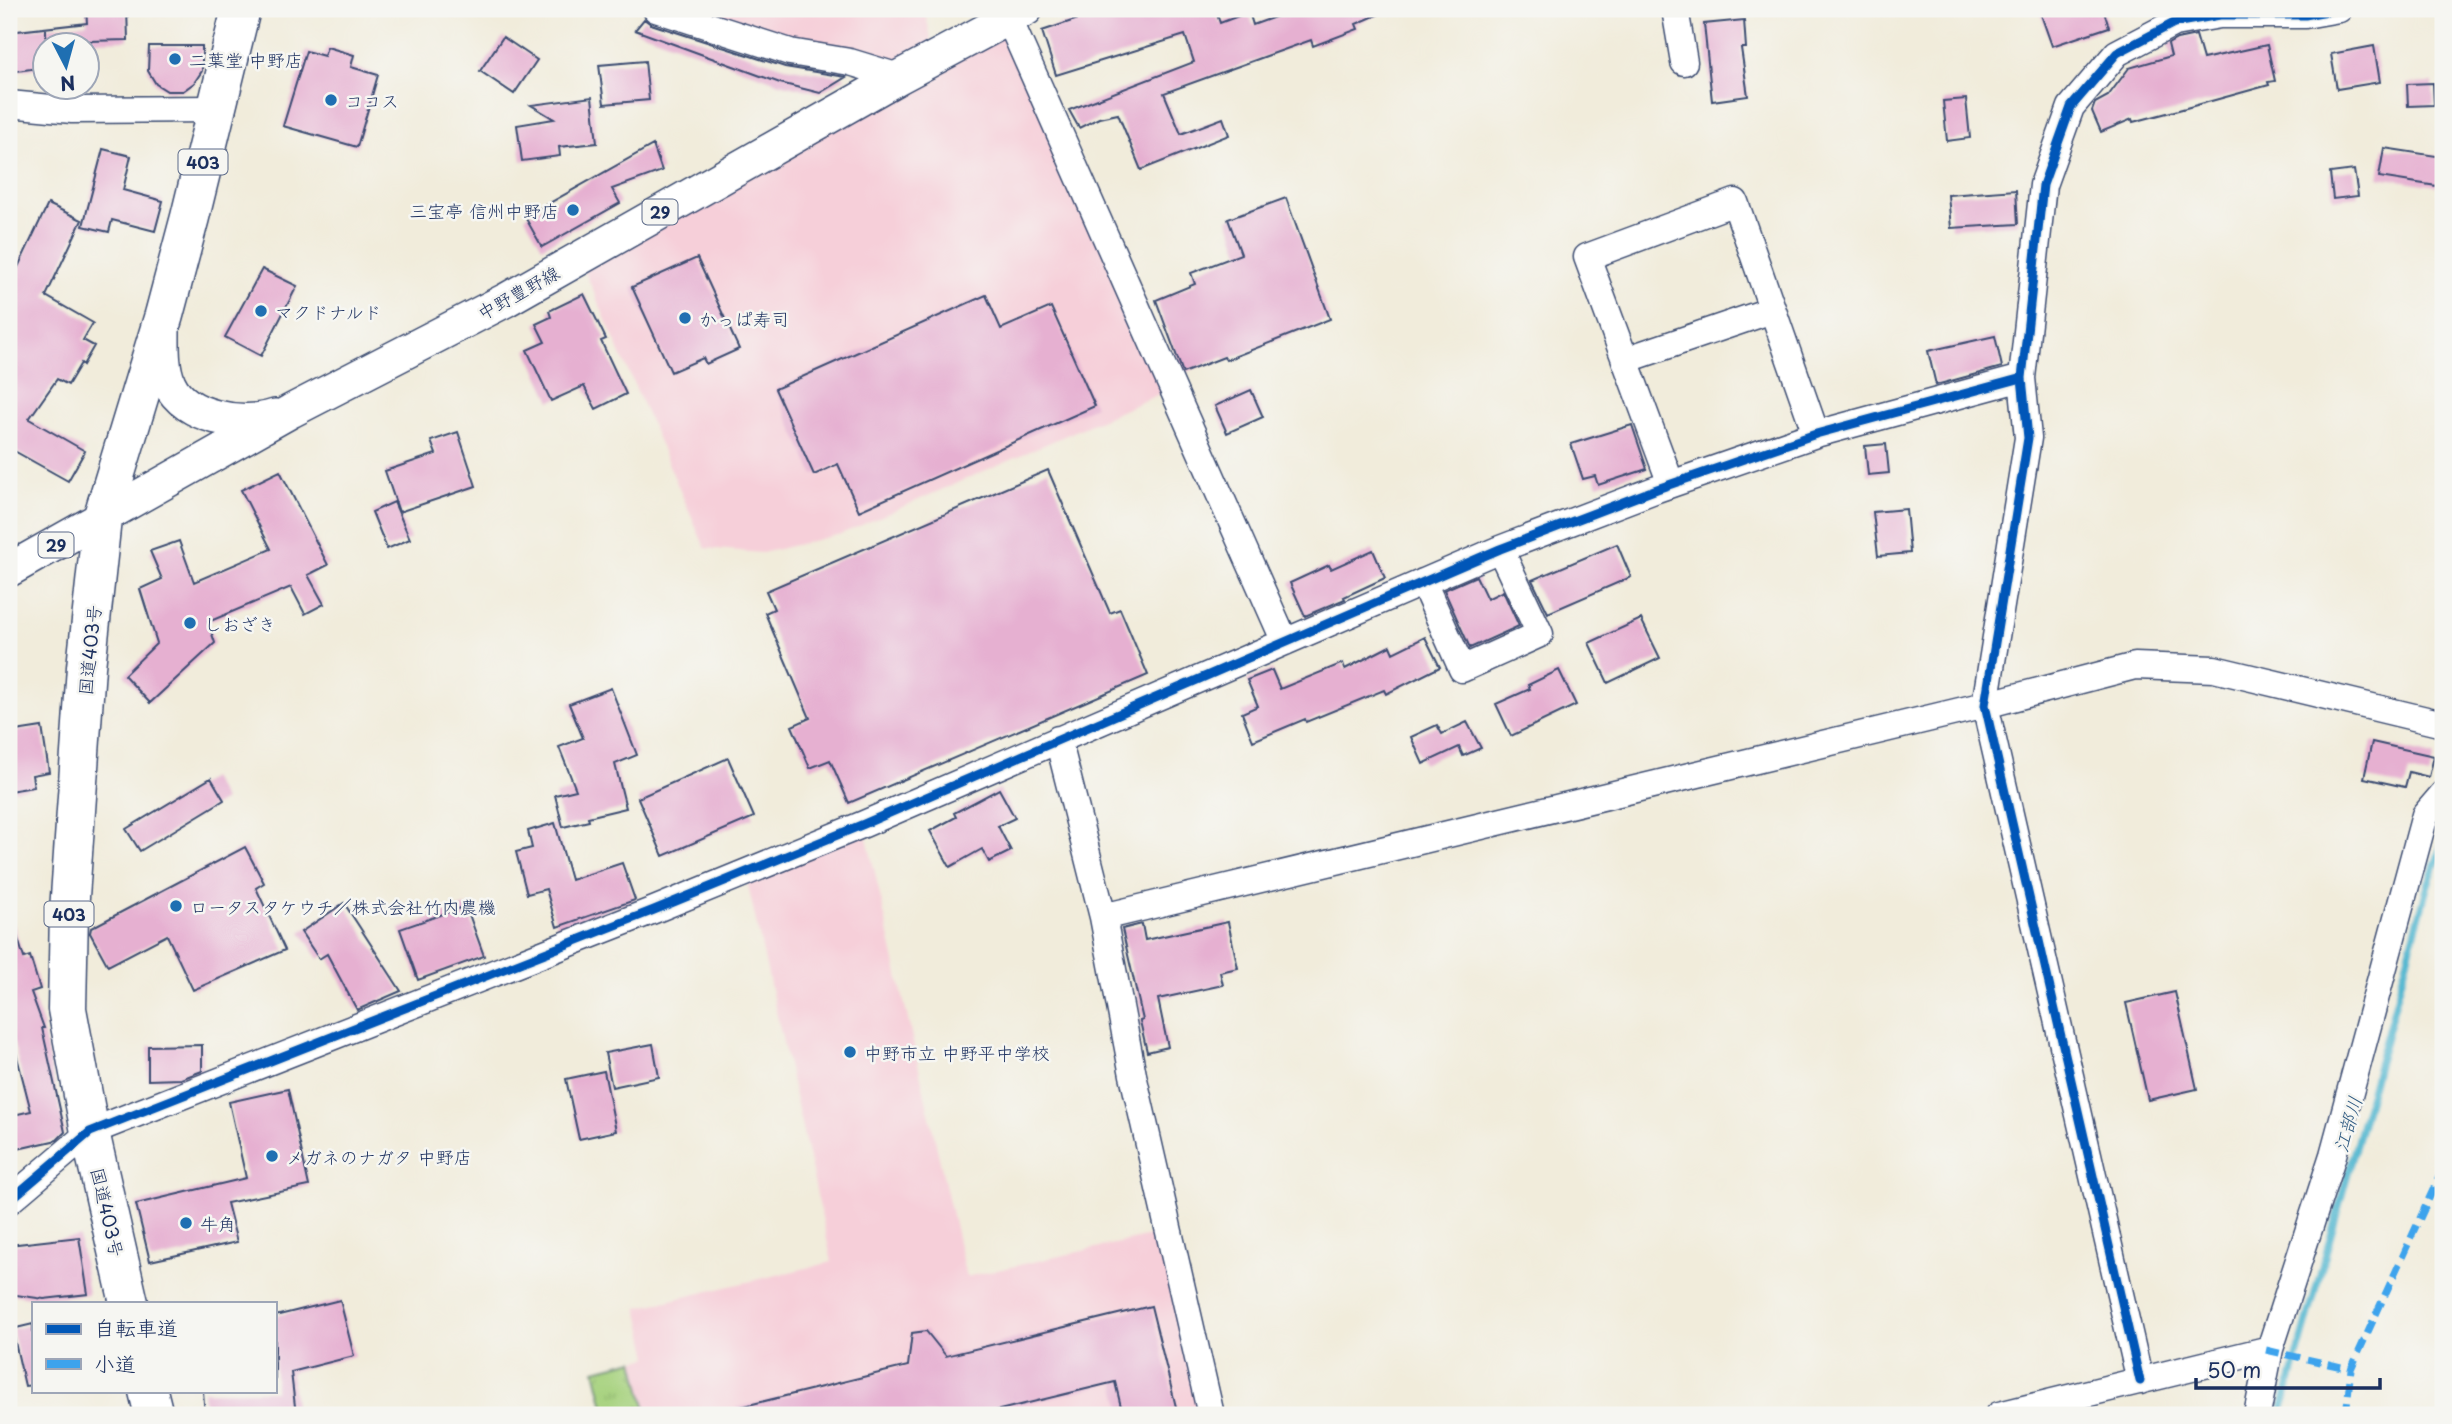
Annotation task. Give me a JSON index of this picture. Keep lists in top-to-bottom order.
{
  "streets": {
    "highway": ["403", "国道403号"],
    "main road": ["29", "中野豊野線"]
  },
  "crossings": [
    ["中野豊野線", "国道403号"]
  ],
  "water": ["江部川"],
  "places": [
    "二葉堂 中野店",
    "ココス",
    "三宝亭 信州中野店",
    "マクドナルド",
    "かっぱ寿司",
    "しおざき",
    "ロータスタケウチ／株式会社竹内農機",
    "中野市立 中野平中学校",
    "メガネのナガタ 中野店",
    "牛角"
  ],
  "legend": ["自転車道", "小道"],
  "scale_bar": "50 m",
  "north": "bottom"
}
